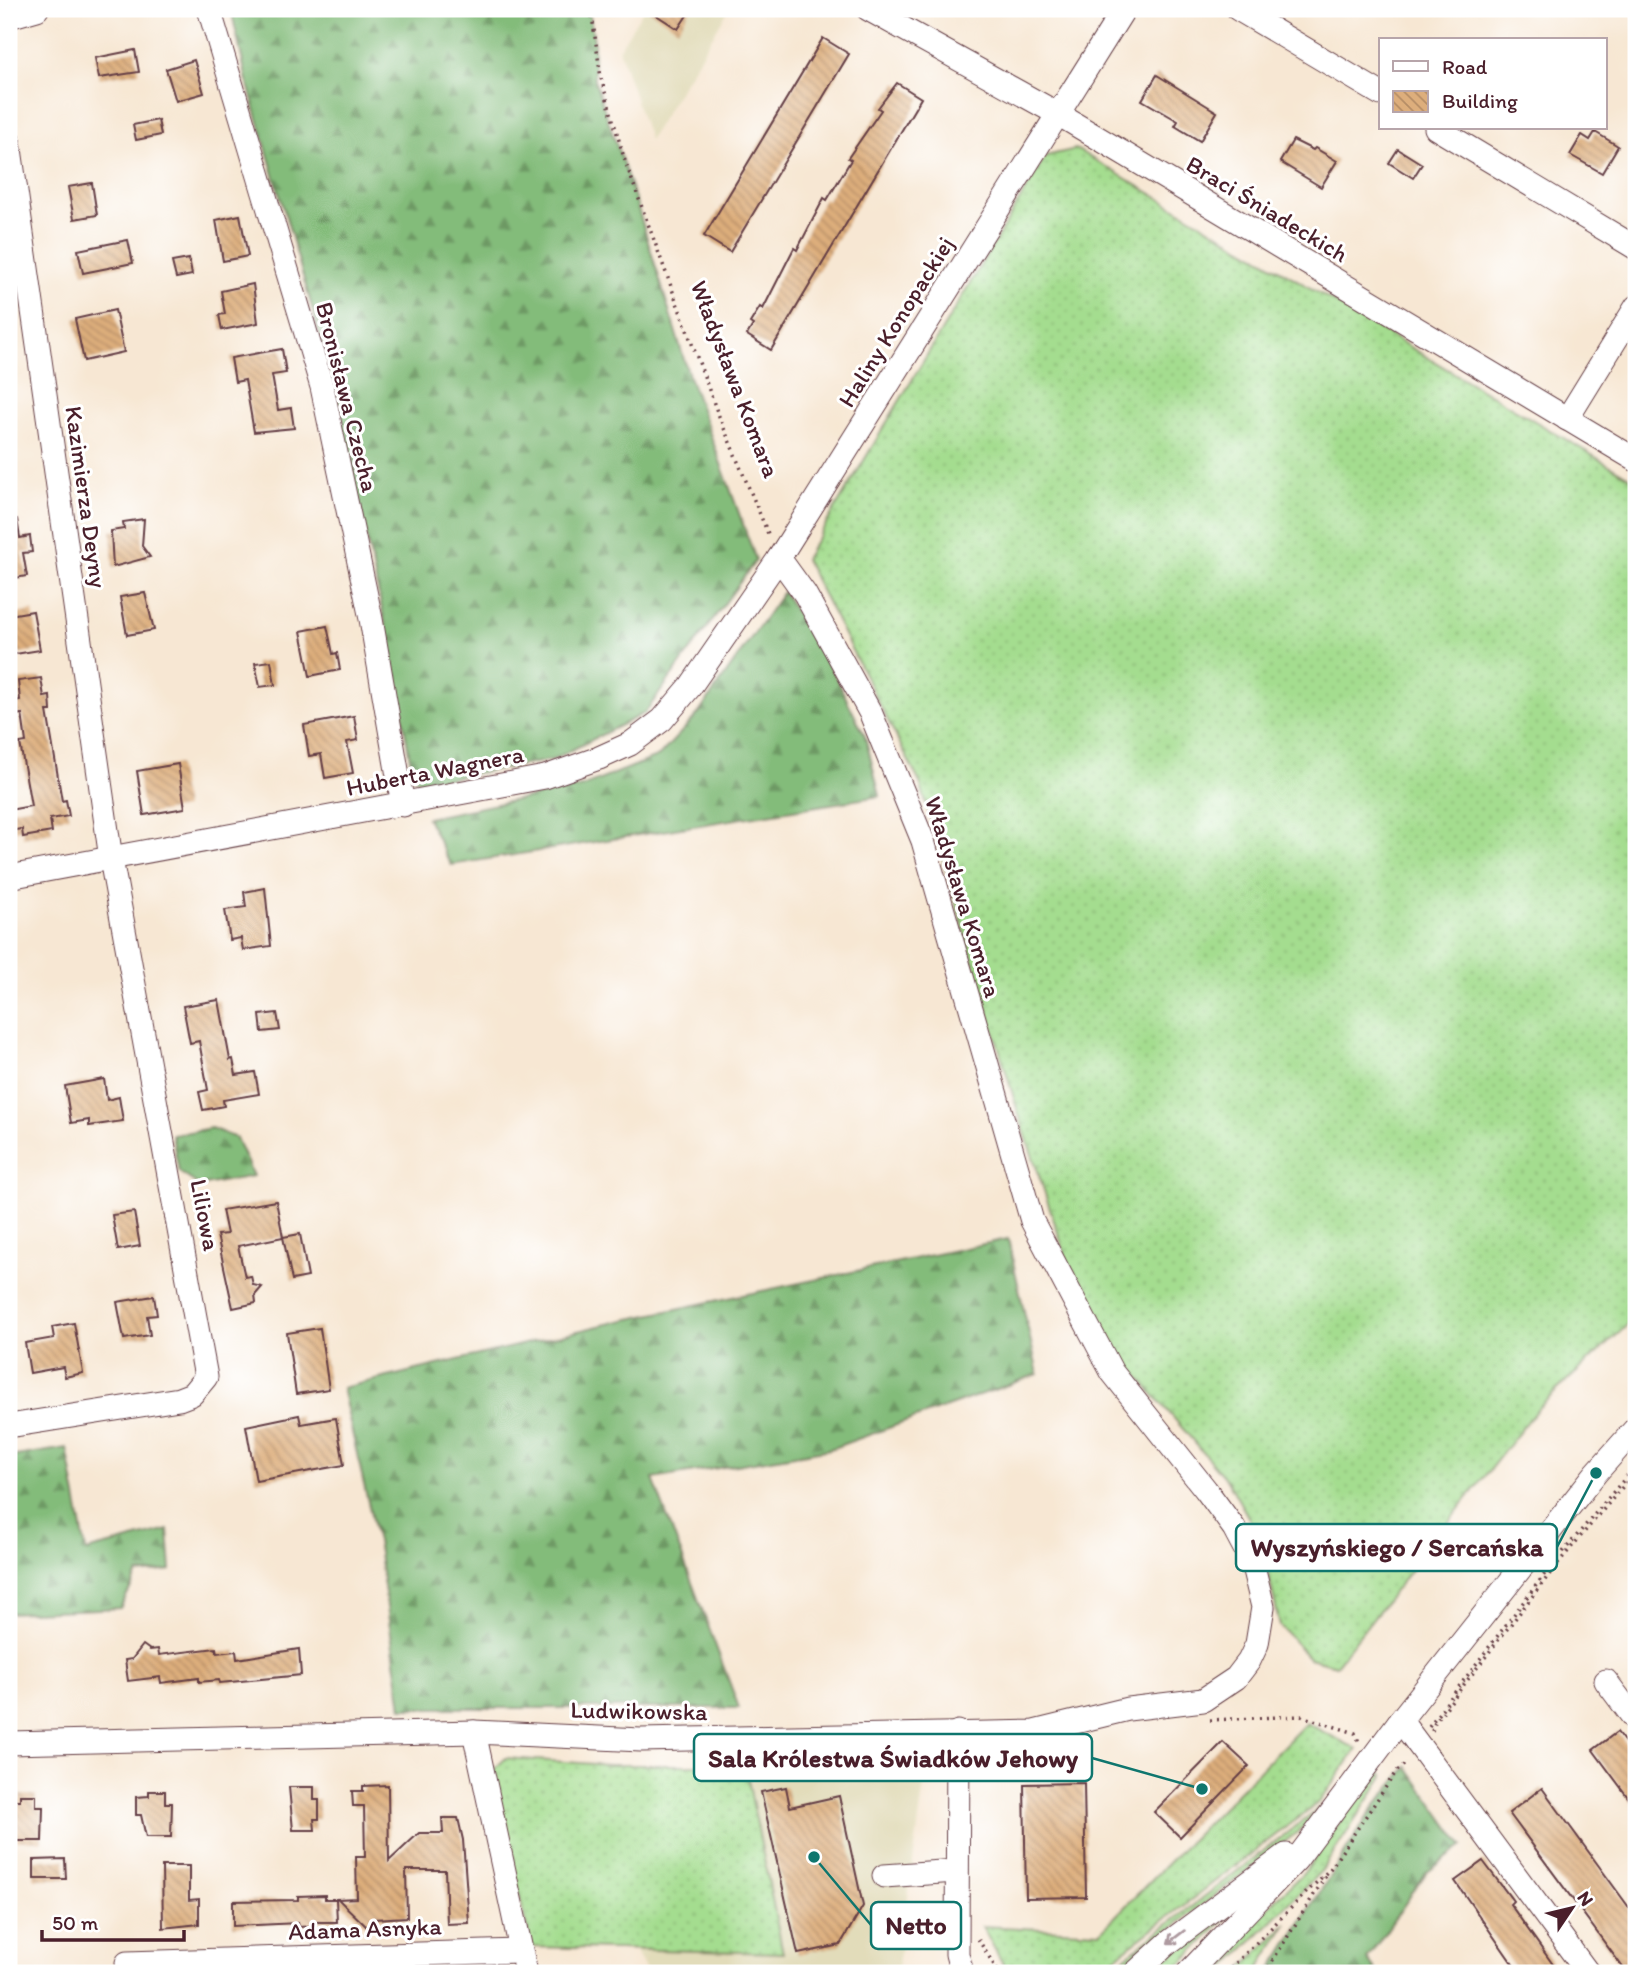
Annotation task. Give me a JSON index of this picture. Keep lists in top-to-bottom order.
{
  "streets": {
    "street": [
      "Braci Śniadeckich",
      "Haliny Konopackiej",
      "Władysława Komara",
      "Bronisława Czecha",
      "Kazimierza Deyny",
      "Huberta Wagnera",
      "Liliowa",
      "Ludwikowska",
      "Adama Asnyka"
    ]
  },
  "crossings": [
    ["Braci Śniadeckich", "Haliny Konopackiej"],
    ["Haliny Konopackiej", "Władysława Komara"],
    ["Haliny Konopackiej", "Huberta Wagnera"],
    ["Władysława Komara", "Huberta Wagnera"],
    ["Władysława Komara", "Ludwikowska"],
    ["Bronisława Czecha", "Huberta Wagnera"],
    ["Kazimierza Deyny", "Huberta Wagnera"],
    ["Kazimierza Deyny", "Liliowa"],
    ["Huberta Wagnera", "Liliowa"]
  ],
  "places": ["Wyszyńskiego / Sercańska", "Sala Królestwa Świadków Jehowy", "Netto"],
  "legend": ["Road", "Building"],
  "scale_bar": "50 m",
  "north": "top right"
}
